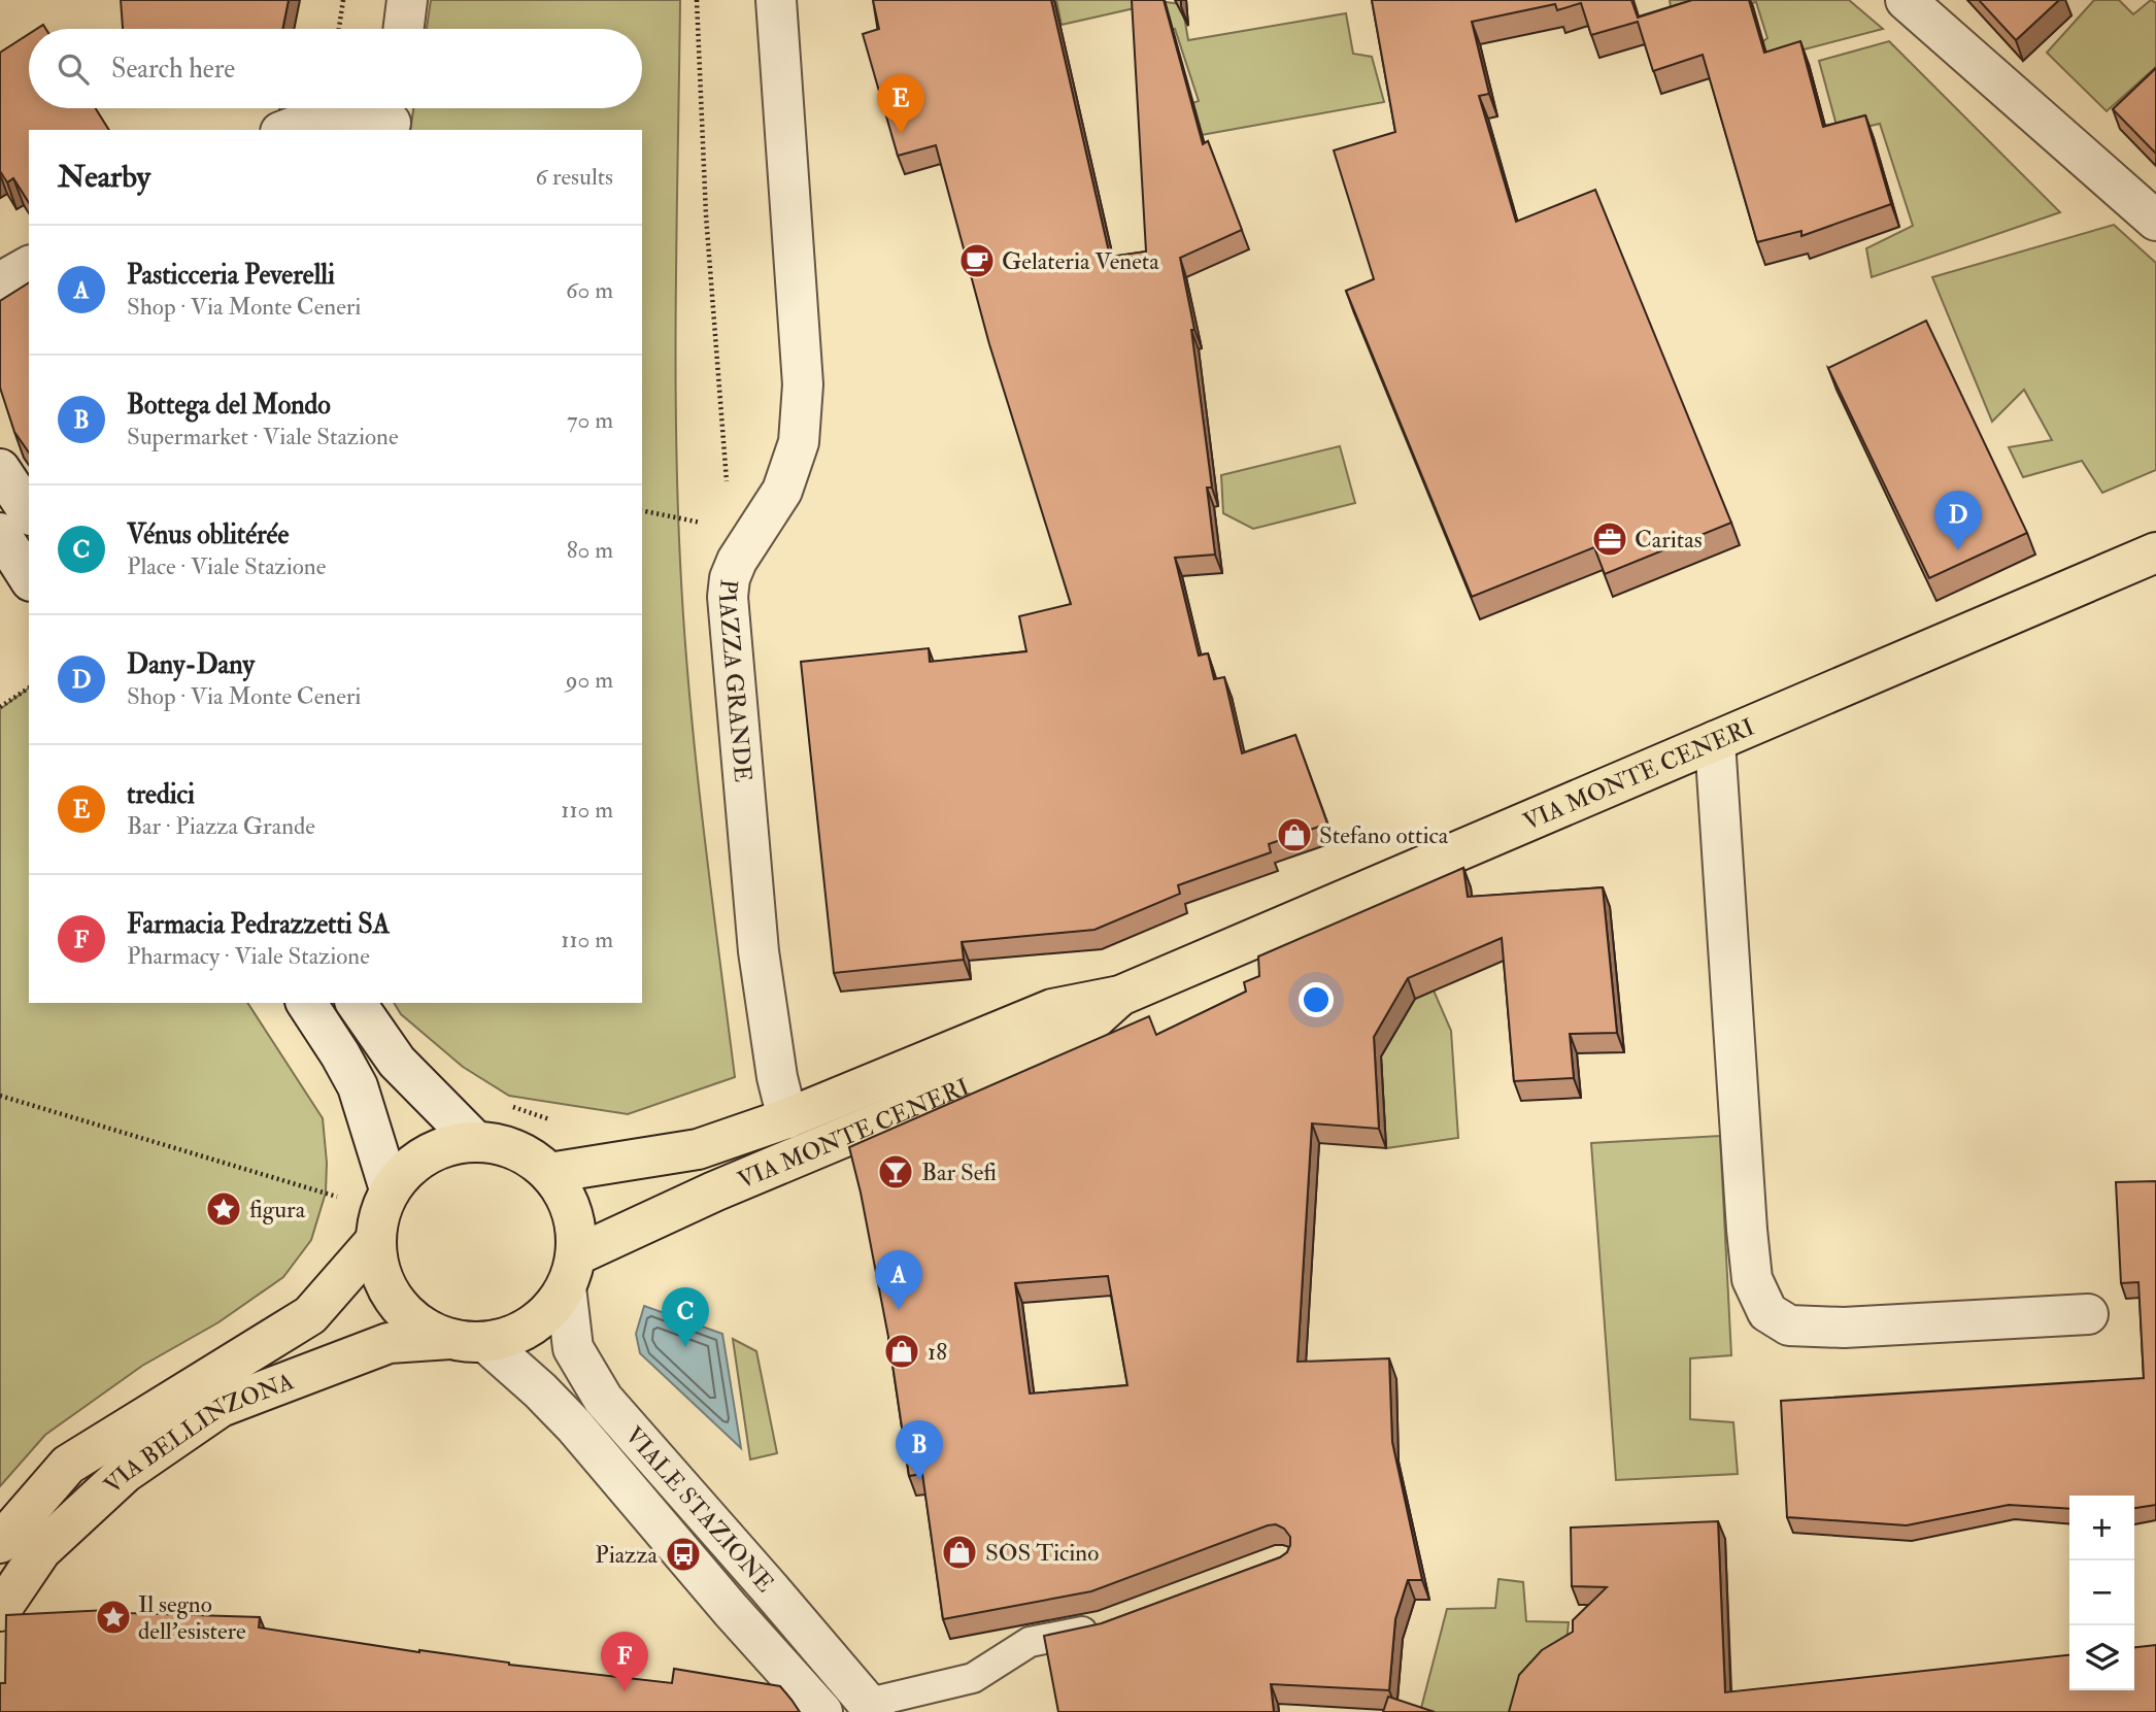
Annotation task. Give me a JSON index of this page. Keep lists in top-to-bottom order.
{
  "streets": {
    "main road": ["VIA MONTE CENERI", "VIA BELLINZONA"],
    "street": ["PIAZZA GRANDE", "VIALE STAZIONE"]
  },
  "crossings": [
    ["PIAZZA GRANDE", "VIA MONTE CENERI"],
    ["VIA MONTE CENERI", "VIA BELLINZONA"],
    ["VIA MONTE CENERI", "VIALE STAZIONE"],
    ["VIA BELLINZONA", "VIALE STAZIONE"]
  ],
  "places": {
    "cafe": ["Gelateria Veneta"],
    "office": ["Caritas"],
    "shop": ["Stefano ottica", "18", "SOS Ticino"],
    "bar": ["Bar Sefi"],
    "place": ["figura", "Il segno dell'esistere"],
    "bus stop": ["Piazza"]
  },
  "page": {
    "search": "Search here",
    "pins": [
      "E",
      "D",
      "A",
      "C",
      "B",
      "F"
    ],
    "heading": ["Nearby", "6 results"],
    "list": [
      {
        "mark": "A",
        "name": "Pasticceria Peverelli",
        "note": "Shop · Via Monte Ceneri",
        "value": "60 m"
      },
      {
        "mark": "B",
        "name": "Bottega del Mondo",
        "note": "Supermarket · Viale Stazione",
        "value": "70 m"
      },
      {
        "mark": "C",
        "name": "Vénus oblitérée",
        "note": "Place · Viale Stazione",
        "value": "80 m"
      },
      {
        "mark": "D",
        "name": "Dany-Dany",
        "note": "Shop · Via Monte Ceneri",
        "value": "90 m"
      },
      {
        "mark": "E",
        "name": "tredici",
        "note": "Bar · Piazza Grande",
        "value": "110 m"
      },
      {
        "mark": "F",
        "name": "Farmacia Pedrazzetti SA",
        "note": "Pharmacy · Viale Stazione",
        "value": "110 m"
      }
    ],
    "map_buttons": ["+", "−"]
  }
}
